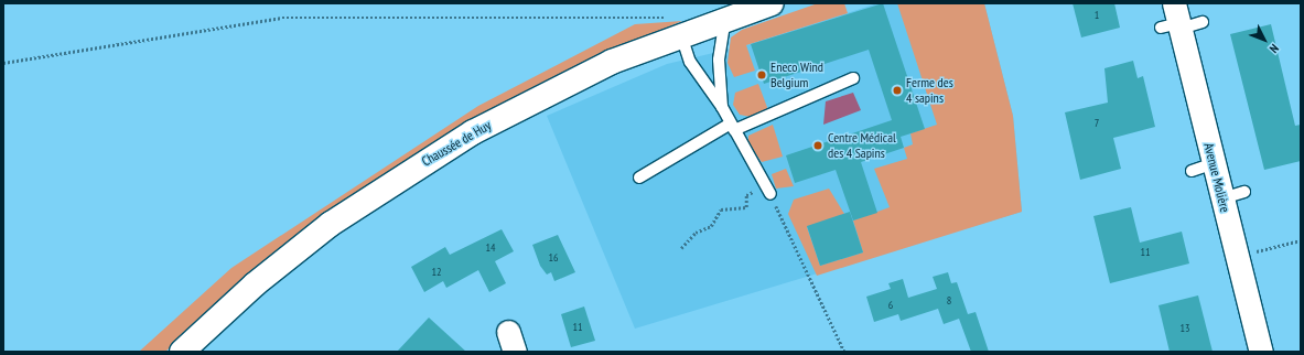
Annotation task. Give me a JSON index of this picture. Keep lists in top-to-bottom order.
{
  "streets": {
    "main road": ["Chaussée de Huy"],
    "street": ["Avenue Molière"]
  },
  "places": ["Eneco Wind Belgium", "Ferme des 4 sapins", "Centre Médical des 4 Sapins"],
  "house_numbers": [
    "1",
    "7",
    "14",
    "11",
    "16",
    "12",
    "8",
    "6",
    "11",
    "13"
  ],
  "north": "bottom right"
}
